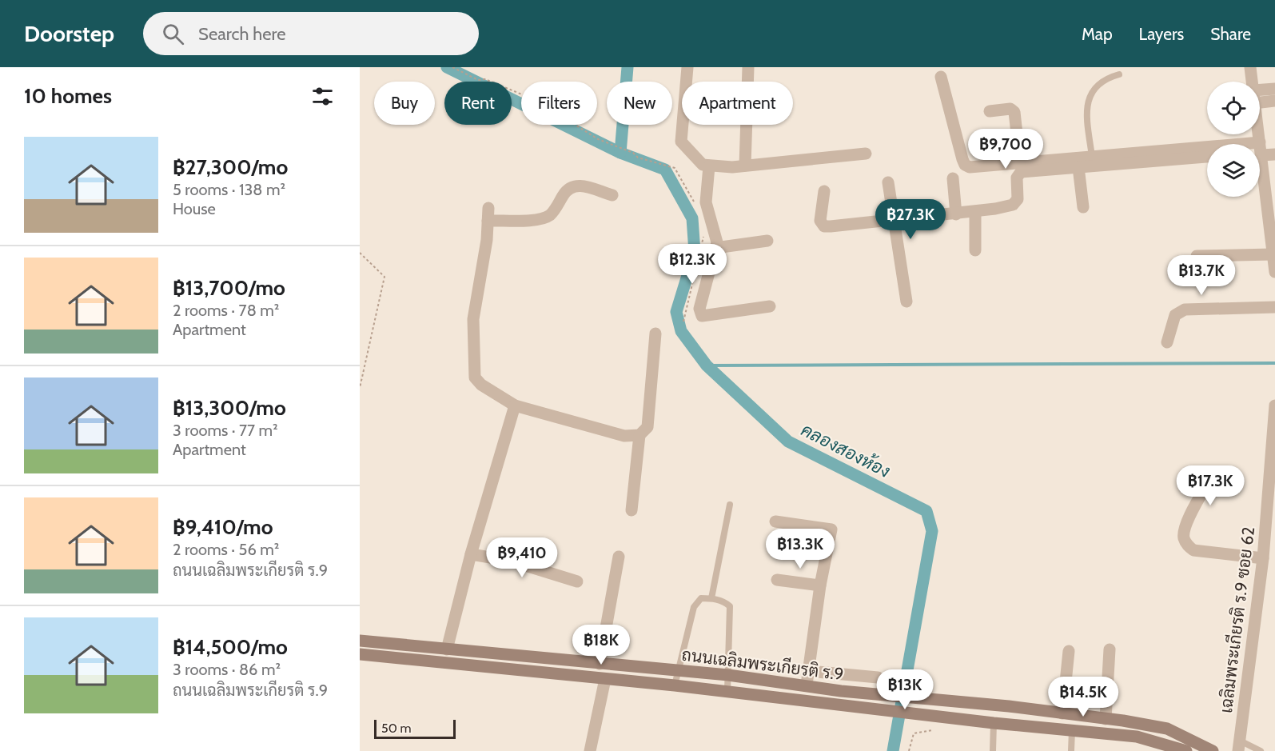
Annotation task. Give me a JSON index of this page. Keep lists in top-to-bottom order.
{
  "streets": {
    "main road": ["ถนนเฉลิมพระเกียรติ ร.9"],
    "street": ["เฉลิมพระเกียรติ ร.9 ซอย 62"]
  },
  "water": ["คลองสองห้อง"],
  "scale_bar": "50 m",
  "page": {
    "header": "Doorstep",
    "search": "Search here",
    "nav": ["Map", "Layers", "Share"],
    "heading": "10 homes",
    "chip": [
      "Buy",
      "Rent",
      "Filters",
      "New",
      "Apartment"
    ],
    "list": [
      {
        "name": "฿27,300/mo",
        "note": "5 rooms · 138 m² · House"
      },
      {
        "name": "฿13,700/mo",
        "note": "2 rooms · 78 m² · Apartment"
      },
      {
        "name": "฿13,300/mo",
        "note": "3 rooms · 77 m² · Apartment"
      },
      {
        "name": "฿9,410/mo",
        "note": "2 rooms · 56 m² · ถนนเฉลิมพระเกียรติ ร.9"
      },
      {
        "name": "฿14,500/mo",
        "note": "3 rooms · 86 m² · ถนนเฉลิมพระเกียรติ ร.9"
      }
    ],
    "price": [
      "฿9,700",
      "฿27.3K",
      "฿12.3K",
      "฿13.7K",
      "฿17.3K",
      "฿13.3K",
      "฿9,410",
      "฿18K",
      "฿13K",
      "฿14.5K"
    ],
    "scale": "50 m"
  }
}
